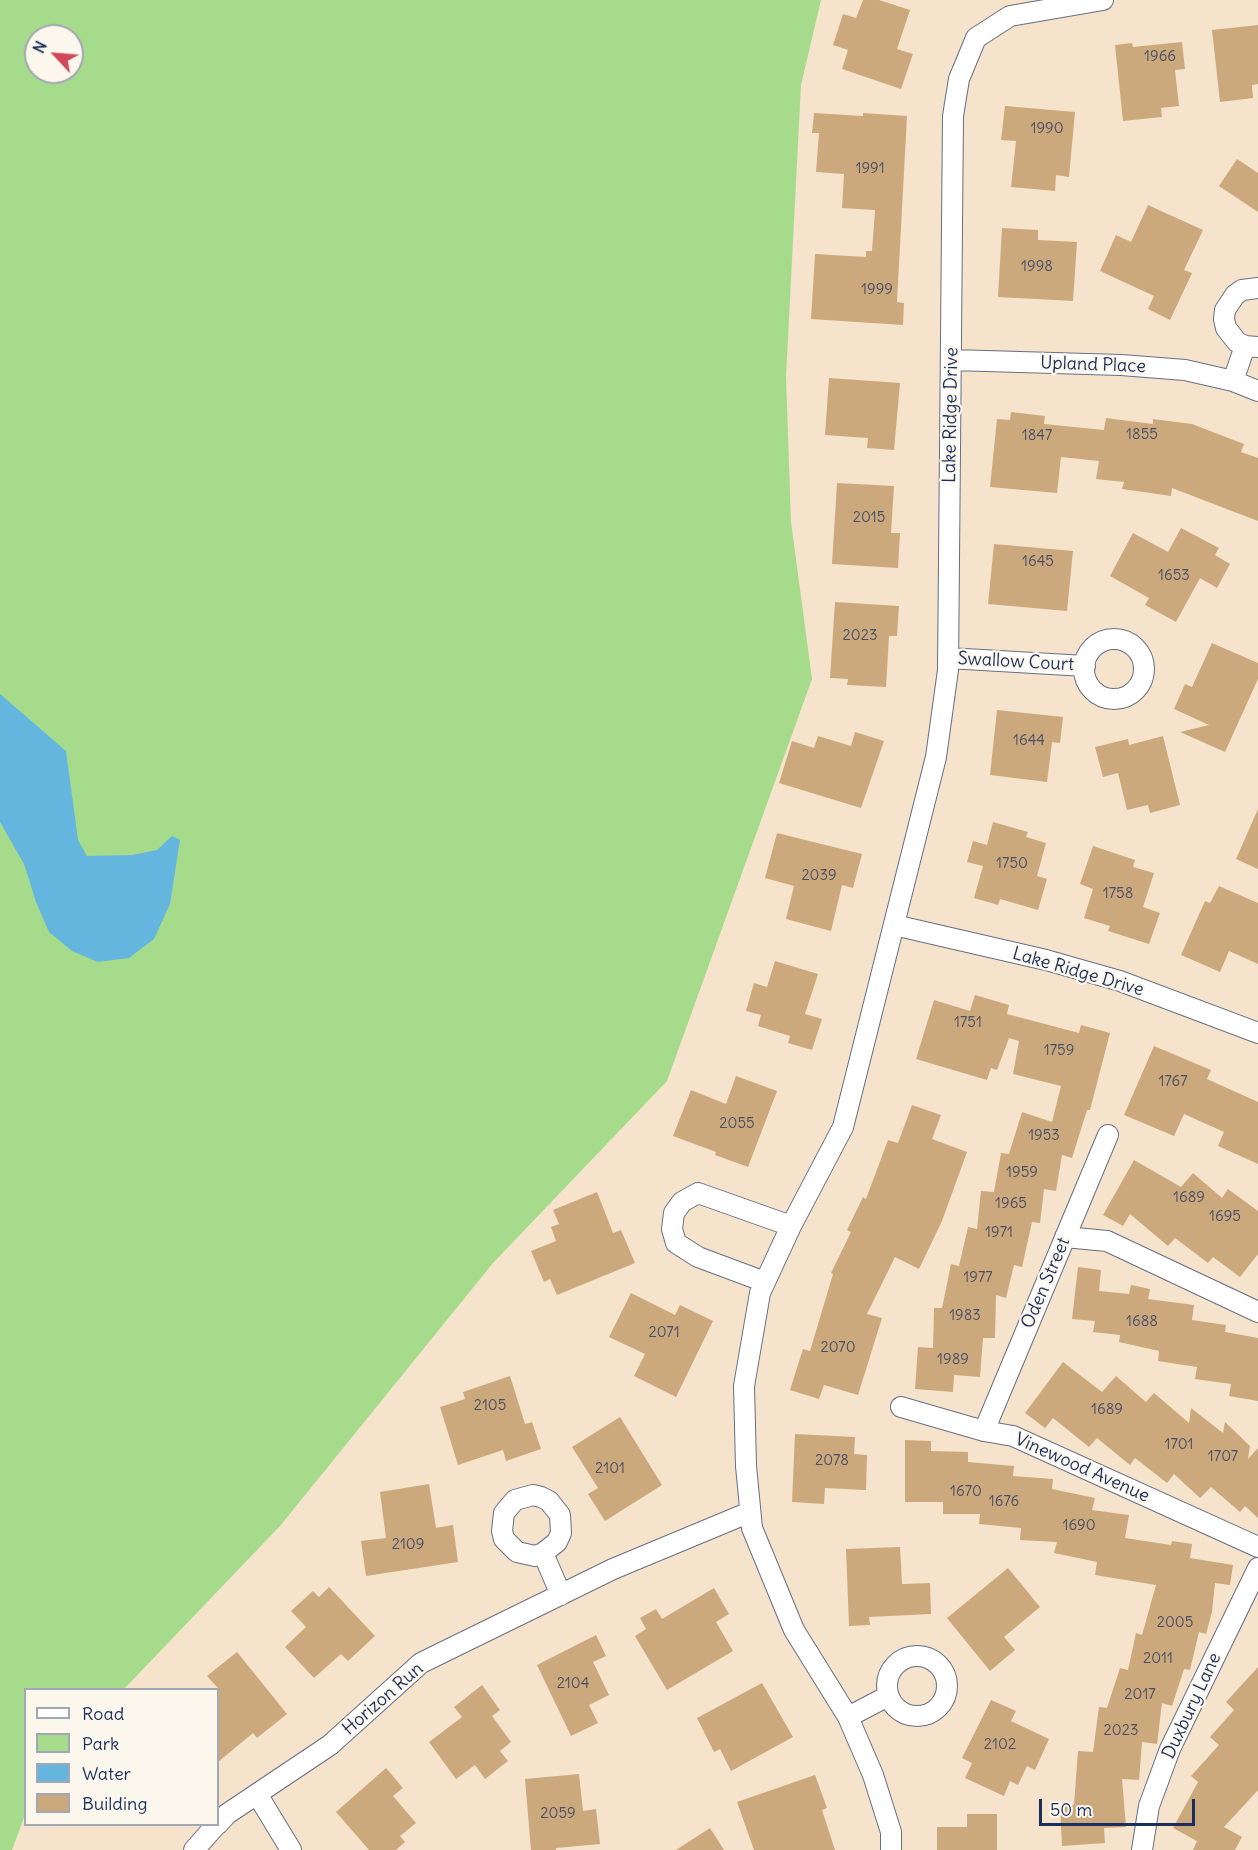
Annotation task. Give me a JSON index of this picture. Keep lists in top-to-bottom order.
{
  "streets": {
    "street": [
      "Upland Place",
      "Lake Ridge Drive",
      "Swallow Court",
      "Oden Street",
      "Vinewood Avenue",
      "Horizon Run",
      "Duxbury Lane"
    ]
  },
  "crossings": [
    ["Upland Place", "Lake Ridge Drive"],
    ["Lake Ridge Drive", "Swallow Court"],
    ["Lake Ridge Drive", "Horizon Run"],
    ["Oden Street", "Vinewood Avenue"]
  ],
  "house_numbers": [
    "1966",
    "1990",
    "1991",
    "1998",
    "1999",
    "1855",
    "1847",
    "2015",
    "1645",
    "1653",
    "2023",
    "1644",
    "1750",
    "2039",
    "1758",
    "1751",
    "1759",
    "1767",
    "2055",
    "1953",
    "1959",
    "1689",
    "1965",
    "1695",
    "1971",
    "1977",
    "1983",
    "1688",
    "2071",
    "2070",
    "1989",
    "2105",
    "1689",
    "1701",
    "1707",
    "2078",
    "2101",
    "1670",
    "1676",
    "1690",
    "2109",
    "2005",
    "2011",
    "2104",
    "2017",
    "2023",
    "2102",
    "2059"
  ],
  "legend": [
    "Road",
    "Park",
    "Water",
    "Building"
  ],
  "scale_bar": "50 m",
  "north": "top left"
}
